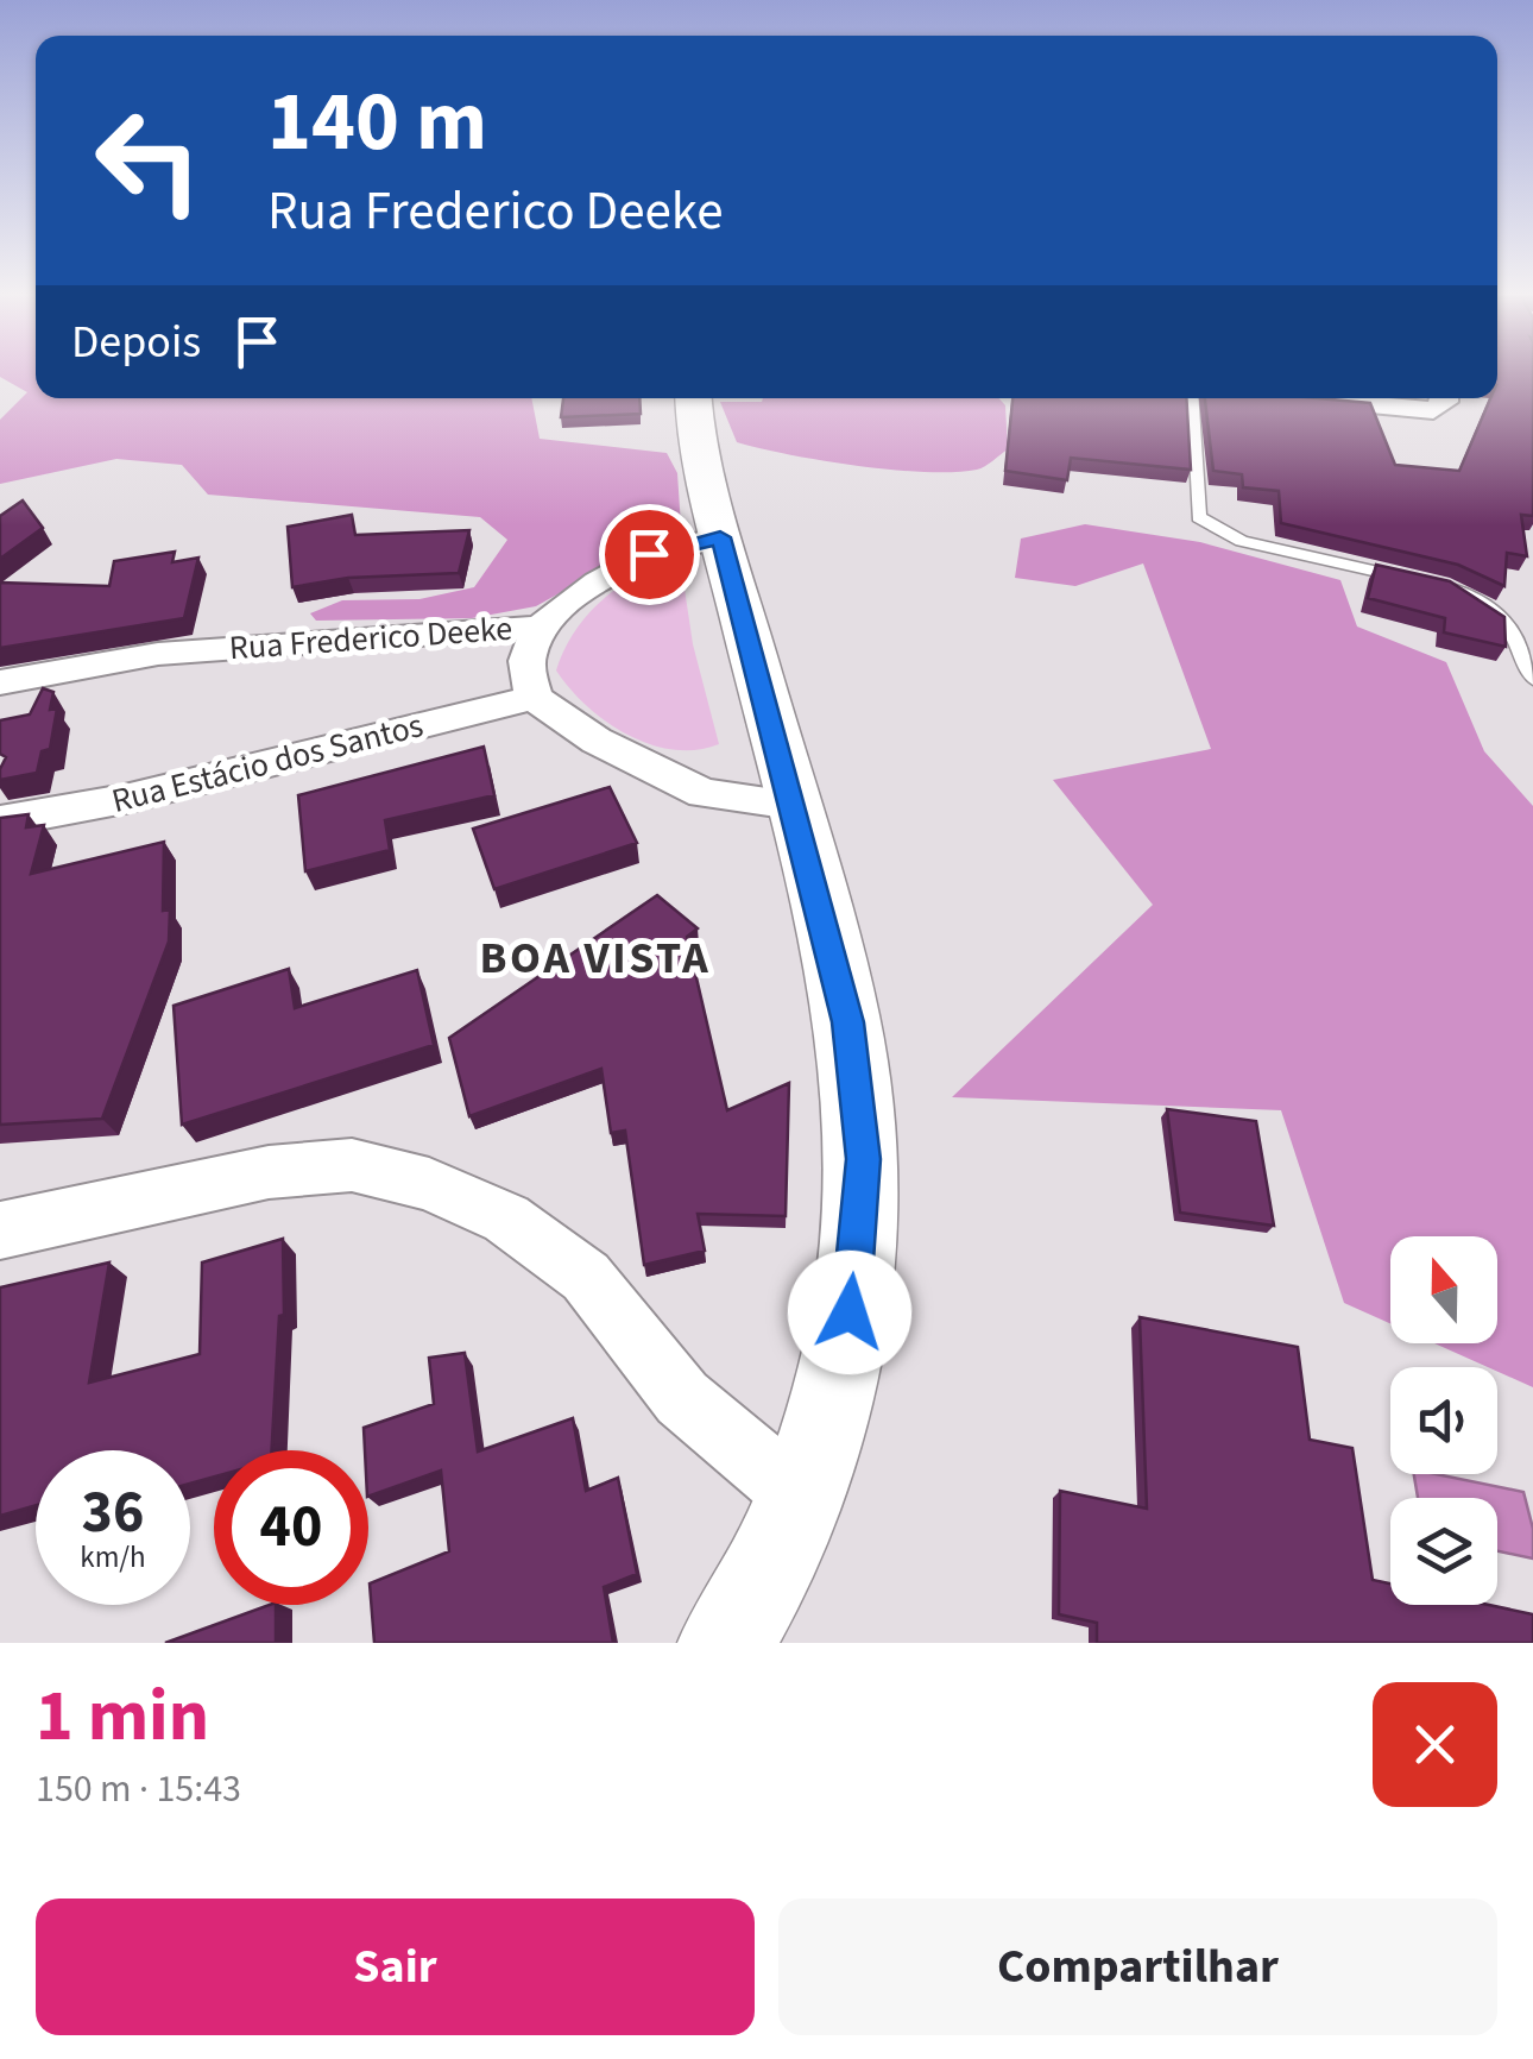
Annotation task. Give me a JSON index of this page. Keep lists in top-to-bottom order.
{
  "streets": {
    "street": ["Rua Frederico Deeke", "Rua Estácio dos Santos"]
  },
  "districts": ["BOA VISTA"],
  "north": "top",
  "page": {
    "turn": ["140 m", "Rua Frederico Deeke"],
    "then": "Depois",
    "speed": "36 km/h",
    "limit": "40",
    "heading": ["1 min", "150 m · 15:43"],
    "buttons": ["Sair", "Compartilhar"]
  }
}
